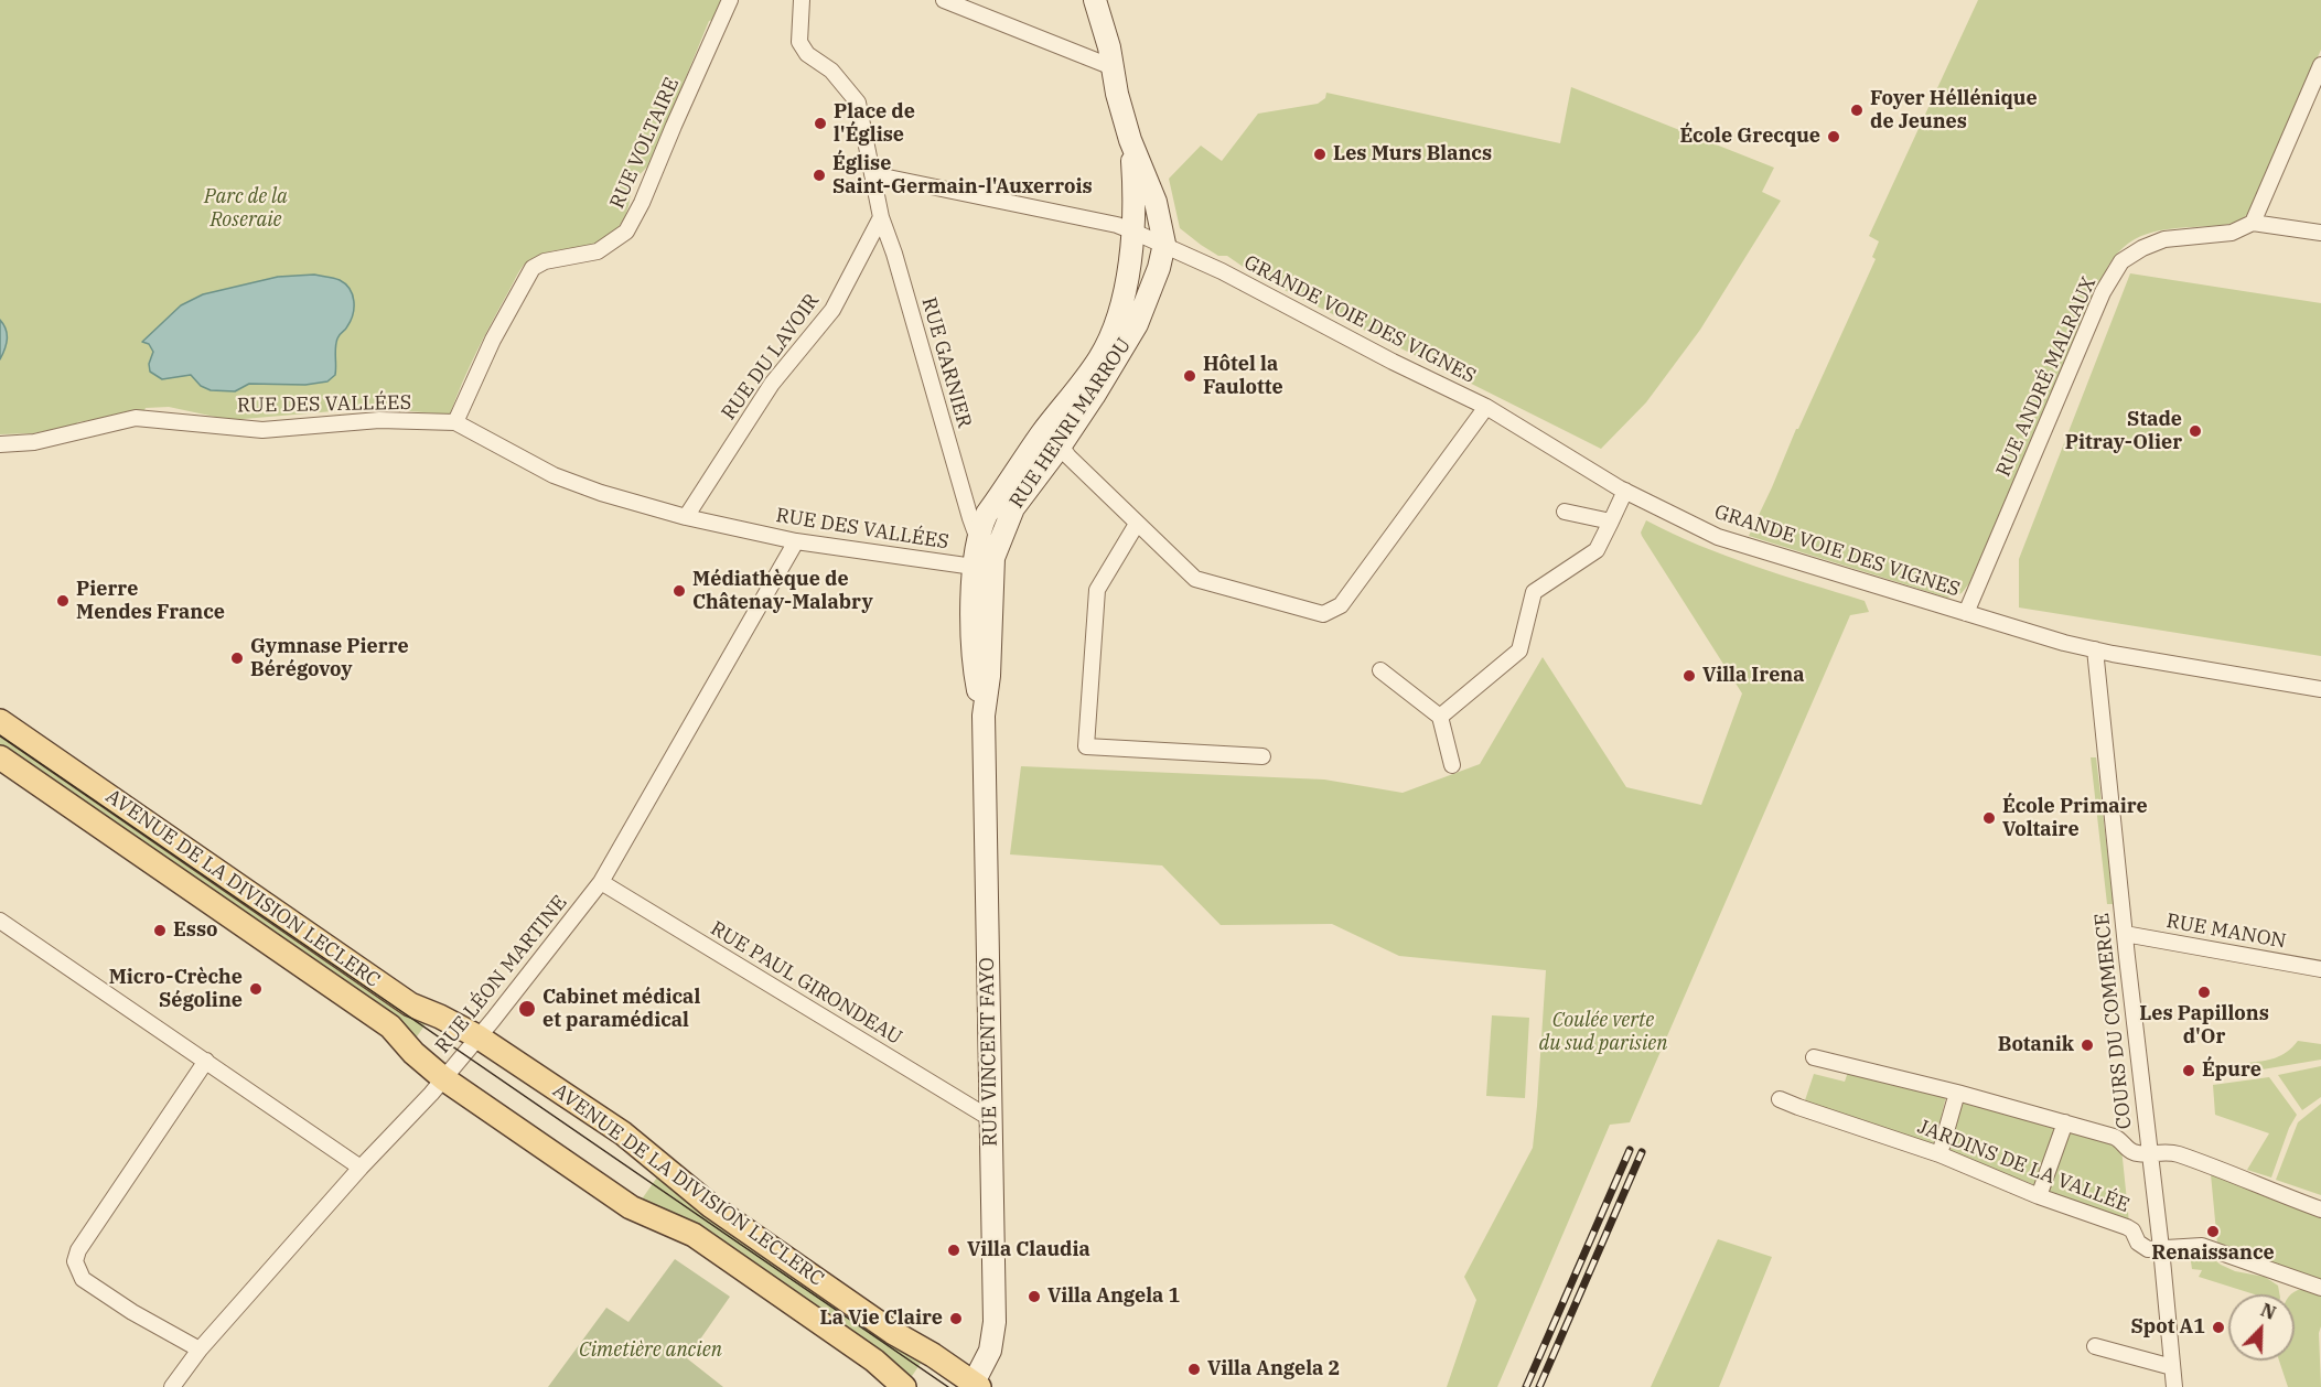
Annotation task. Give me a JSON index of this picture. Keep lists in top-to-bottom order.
{
  "streets": {
    "main road": ["AVENUE DE LA DIVISION LECLERC"],
    "street": [
      "RUE VOLTAIRE",
      "GRANDE VOIE DES VIGNES",
      "RUE DU LAVOIR",
      "RUE GARNIER",
      "RUE ANDRÉ MALRAUX",
      "RUE DES VALLÉES",
      "RUE HENRI MARROU",
      "RUE MANON",
      "RUE LÉON MARTINE",
      "RUE PAUL GIRONDEAU",
      "COURS DU COMMERCE",
      "RUE VINCENT FAYO",
      "JARDINS DE LA VALLÉE"
    ]
  },
  "crossings": [
    ["RUE VOLTAIRE", "RUE DES VALLÉES"],
    ["GRANDE VOIE DES VIGNES", "RUE GARNIER"],
    ["GRANDE VOIE DES VIGNES", "RUE ANDRÉ MALRAUX"],
    ["GRANDE VOIE DES VIGNES", "RUE HENRI MARROU"],
    ["GRANDE VOIE DES VIGNES", "COURS DU COMMERCE"],
    ["RUE DU LAVOIR", "RUE GARNIER"],
    ["RUE DU LAVOIR", "RUE DES VALLÉES"],
    ["RUE GARNIER", "RUE HENRI MARROU"],
    ["RUE GARNIER", "RUE VINCENT FAYO"],
    ["RUE DES VALLÉES", "RUE HENRI MARROU"],
    ["RUE DES VALLÉES", "RUE LÉON MARTINE"],
    ["RUE DES VALLÉES", "RUE VINCENT FAYO"],
    ["RUE HENRI MARROU", "RUE VINCENT FAYO"],
    ["AVENUE DE LA DIVISION LECLERC", "RUE LÉON MARTINE"],
    ["AVENUE DE LA DIVISION LECLERC", "RUE VINCENT FAYO"],
    ["RUE MANON", "COURS DU COMMERCE"],
    ["RUE LÉON MARTINE", "RUE PAUL GIRONDEAU"],
    ["RUE PAUL GIRONDEAU", "RUE VINCENT FAYO"],
    ["COURS DU COMMERCE", "JARDINS DE LA VALLÉE"]
  ],
  "parks": ["Parc de la Roseraie", "Coulée verte du sud parisien", "Cimetière ancien"],
  "places": [
    "Foyer Héllénique de Jeunes",
    "Place de l'Église",
    "École Grecque",
    "Les Murs Blancs",
    "Église Saint-Germain-l'Auxerrois",
    "Hôtel la Faulotte",
    "Stade Pitray-Olier",
    "Médiathèque de Châtenay-Malabry",
    "Pierre Mendes France",
    "Gymnase Pierre Bérégovoy",
    "Villa Irena",
    "École Primaire Voltaire",
    "Esso",
    "Micro-Crèche Ségoline",
    "Les Papillons d'Or",
    "Cabinet médical et paramédical",
    "Botanik",
    "Épure",
    "Renaissance",
    "Villa Claudia",
    "Villa Angela 1",
    "La Vie Claire",
    "Spot A1",
    "Villa Angela 2"
  ],
  "north": "top right"
}
